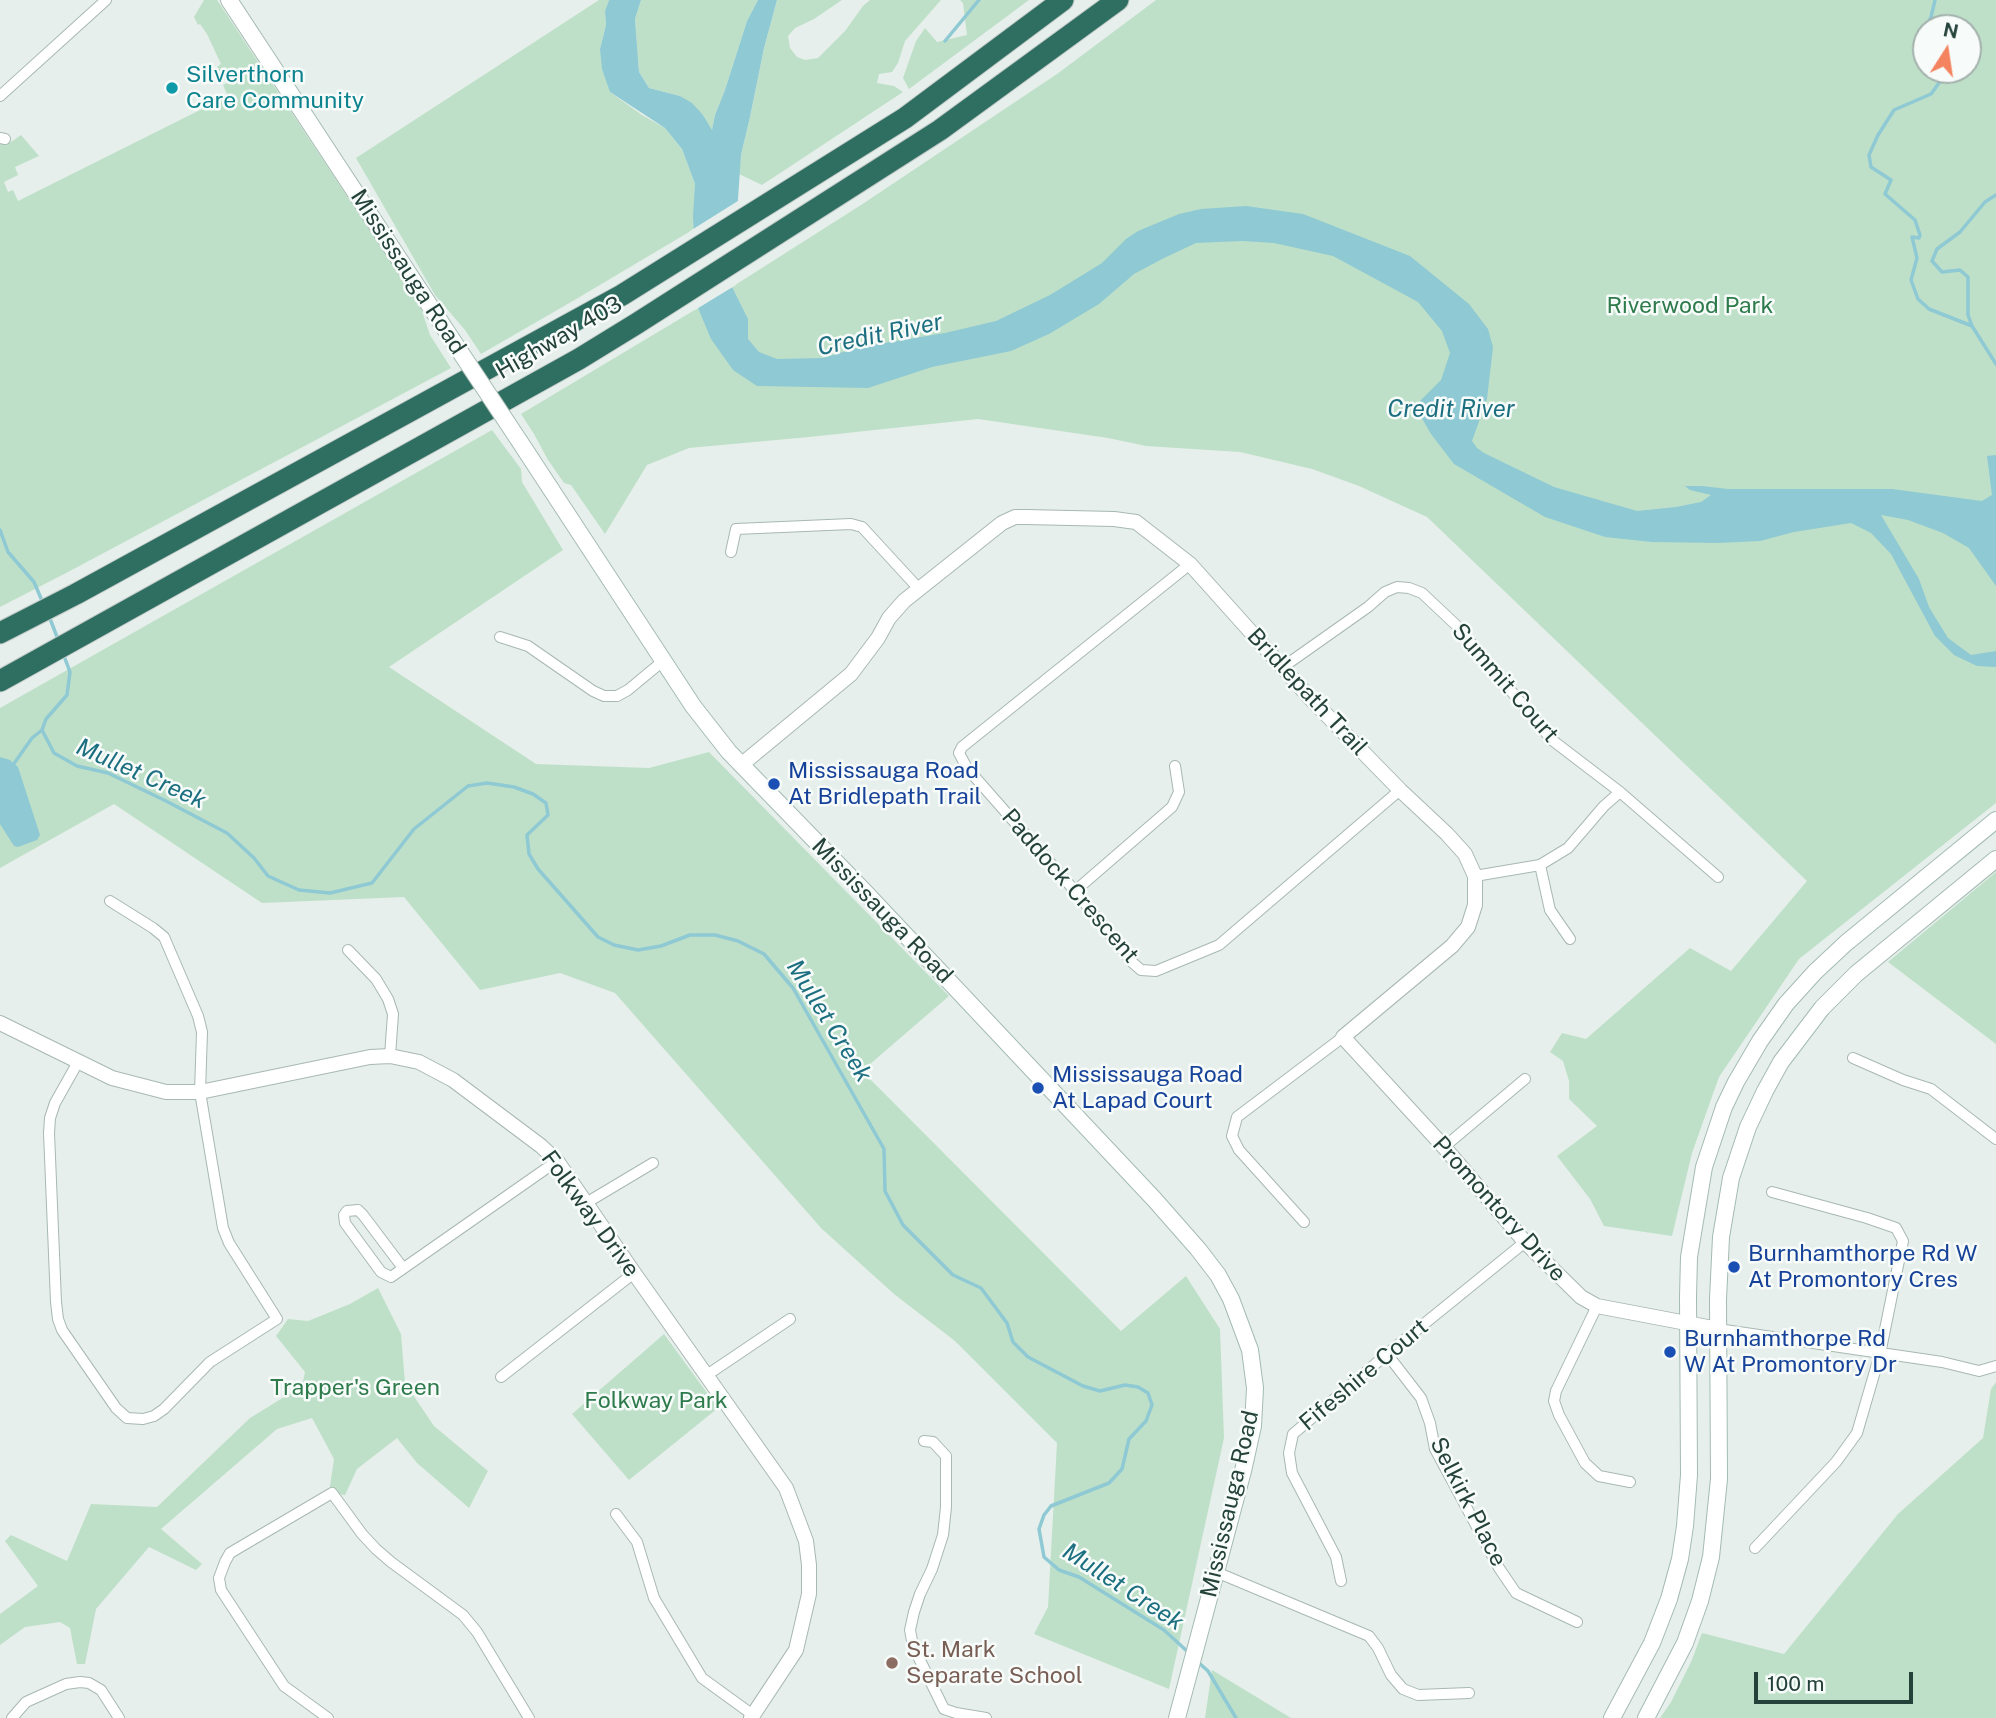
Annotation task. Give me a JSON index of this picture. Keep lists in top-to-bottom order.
{
  "streets": {
    "highway": ["Highway 403"],
    "main road": ["Mississauga Road"],
    "street": [
      "Summit Court",
      "Bridlepath Trail",
      "Paddock Crescent",
      "Promontory Drive",
      "Folkway Drive",
      "Fifeshire Court",
      "Selkirk Place"
    ]
  },
  "crossings": [
    ["Mississauga Road", "Bridlepath Trail"],
    ["Summit Court", "Bridlepath Trail"],
    ["Bridlepath Trail", "Paddock Crescent"],
    ["Promontory Drive", "Fifeshire Court"],
    ["Fifeshire Court", "Selkirk Place"]
  ],
  "water": ["Credit River", "Mullet Creek"],
  "parks": ["Riverwood Park", "Trapper's Green", "Folkway Park"],
  "places": [
    "Silverthorn Care Community",
    "Mississauga Road At Bridlepath Trail",
    "Mississauga Road At Lapad Court",
    "Burnhamthorpe Rd W At Promontory Cres",
    "Burnhamthorpe Rd W At Promontory Dr",
    "St. Mark Separate School"
  ],
  "scale_bar": "100 m",
  "north": "top"
}
